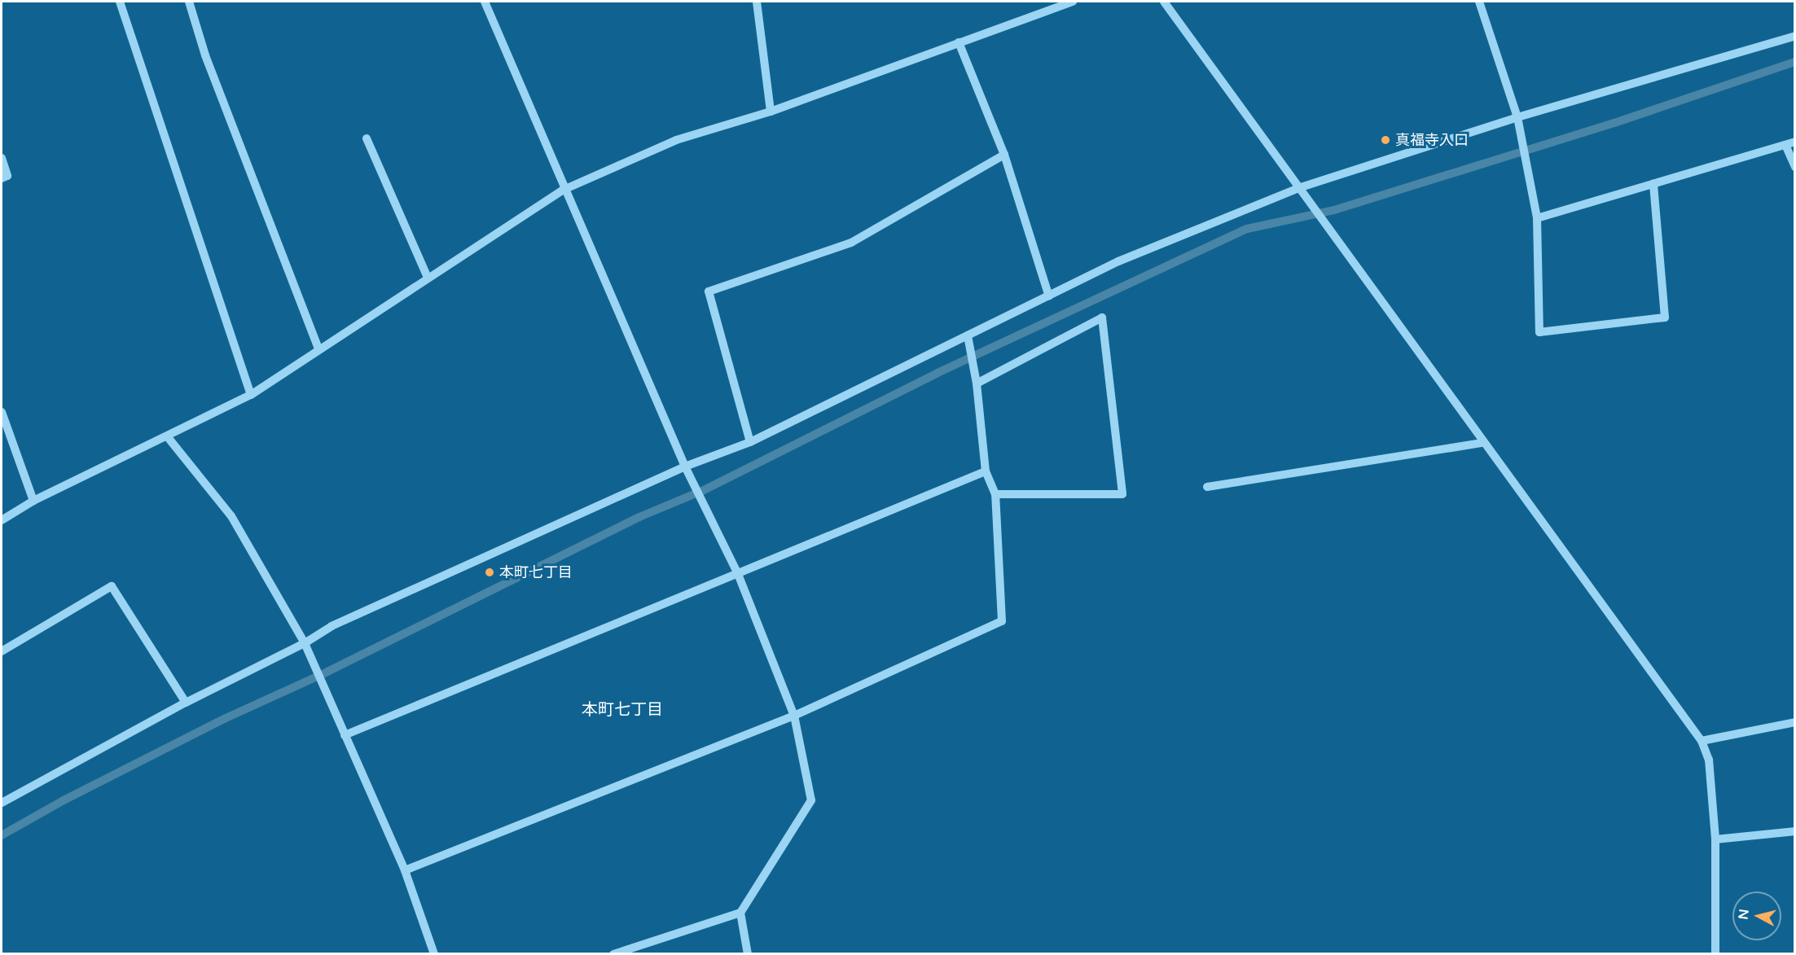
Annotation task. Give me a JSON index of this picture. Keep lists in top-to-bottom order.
{
  "districts": ["本町七丁目"],
  "places": ["真福寺入口", "本町七丁目"],
  "north": "left"
}
